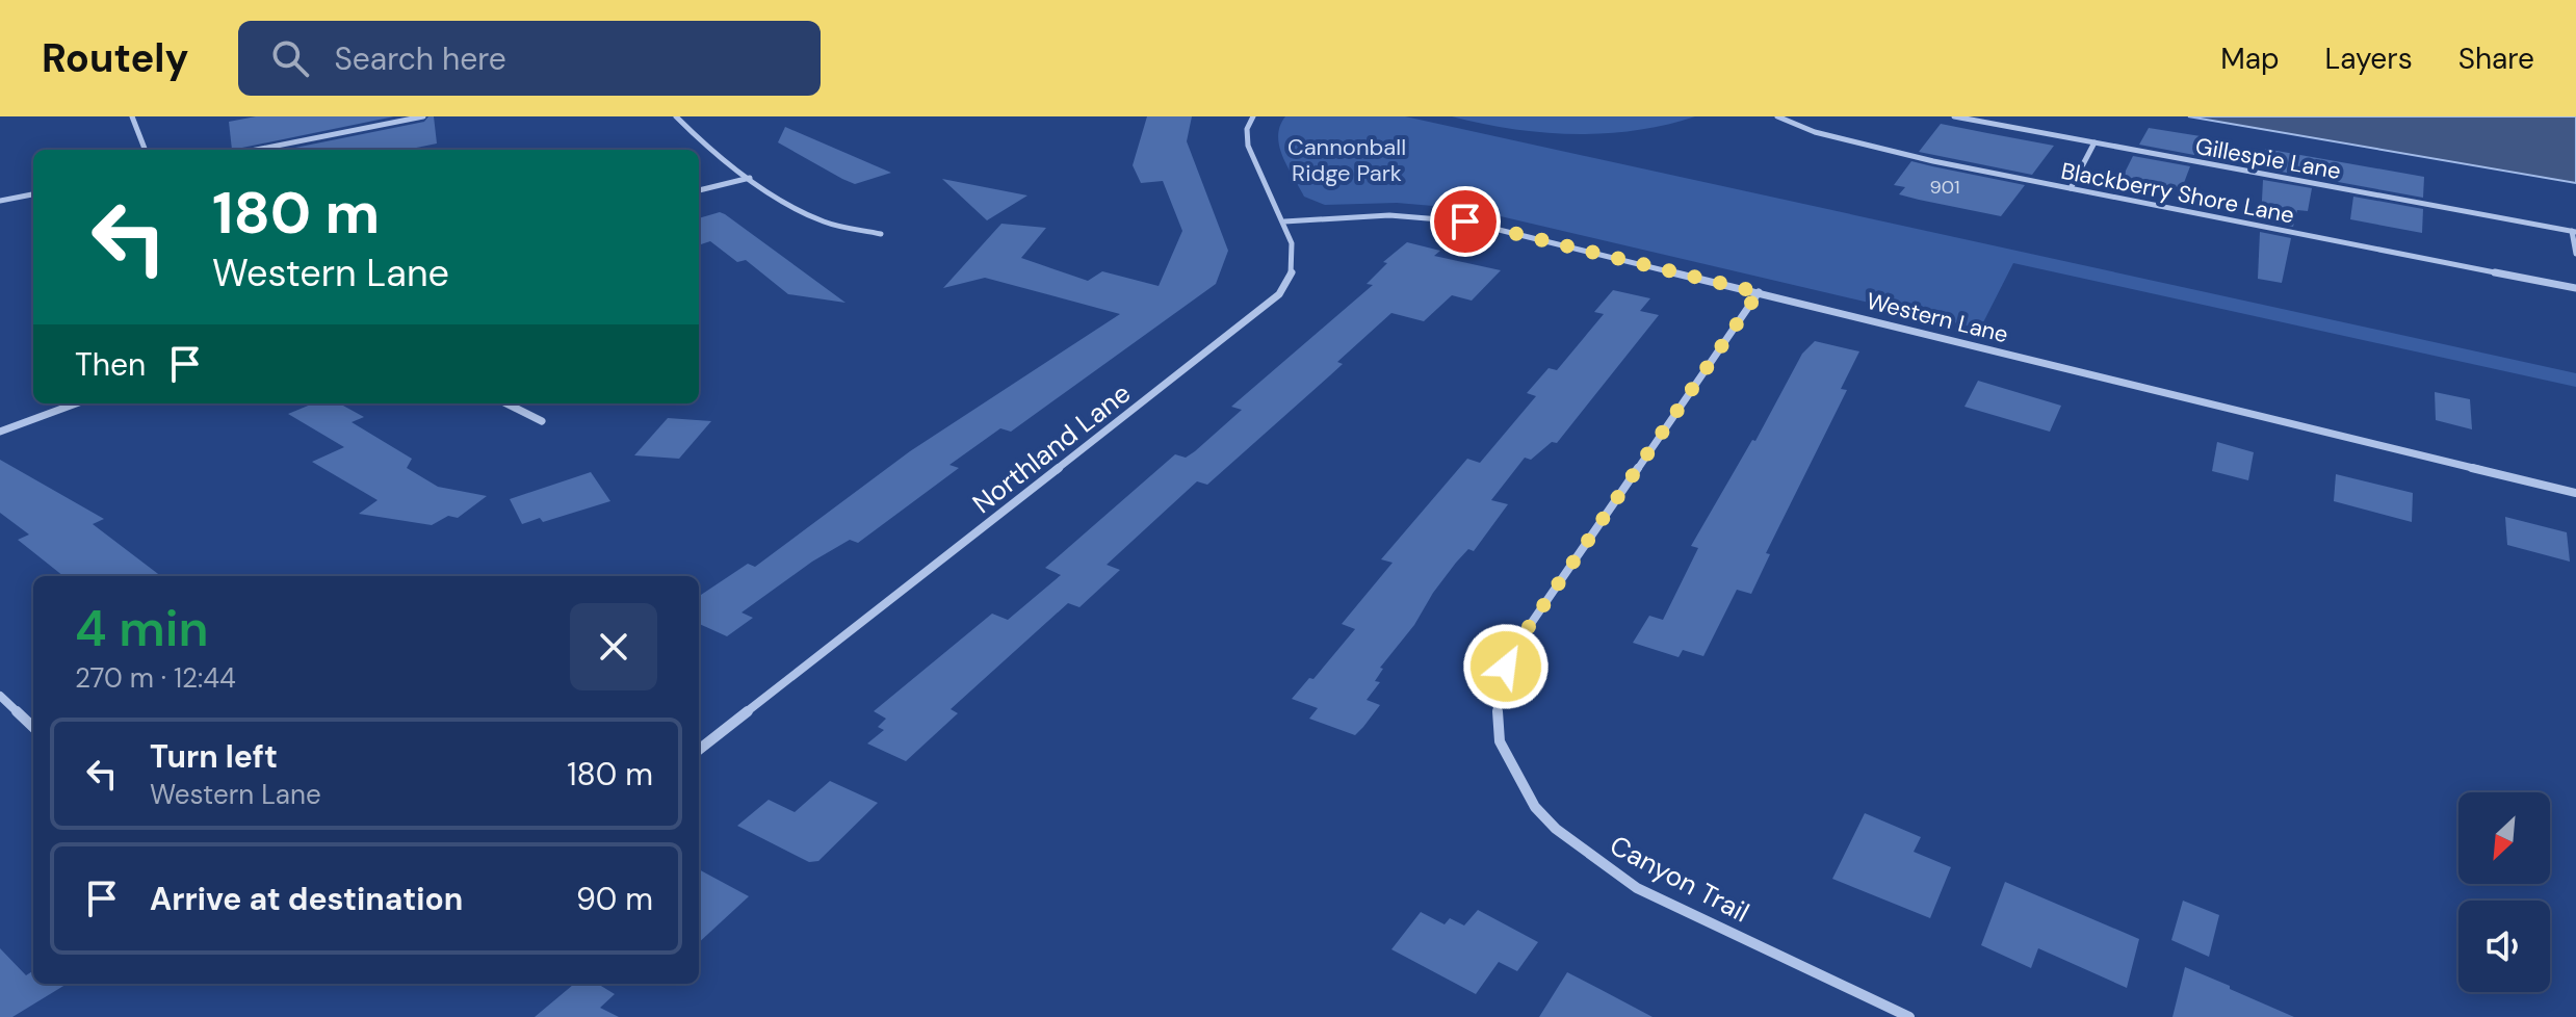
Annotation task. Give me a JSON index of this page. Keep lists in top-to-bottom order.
{
  "streets": {
    "street": [
      "Gillespie Lane",
      "Blackberry Shore Lane",
      "Western Lane",
      "Northland Lane",
      "Canyon Trail"
    ]
  },
  "crossings": [
    ["Western Lane", "Northland Lane"],
    ["Western Lane", "Canyon Trail"]
  ],
  "parks": ["Cannonball Ridge Park"],
  "house_numbers": ["901"],
  "north": "bottom left",
  "page": {
    "header": "Routely",
    "search": "Search here",
    "nav": ["Map", "Layers", "Share"],
    "turn": ["180 m", "Western Lane"],
    "then": "Then",
    "heading": ["4 min", "270 m · 12:44"],
    "list": [
      {
        "name": "Turn left",
        "note": "Western Lane",
        "value": "180 m"
      },
      {
        "name": "Arrive at destination",
        "value": "90 m"
      }
    ]
  }
}
